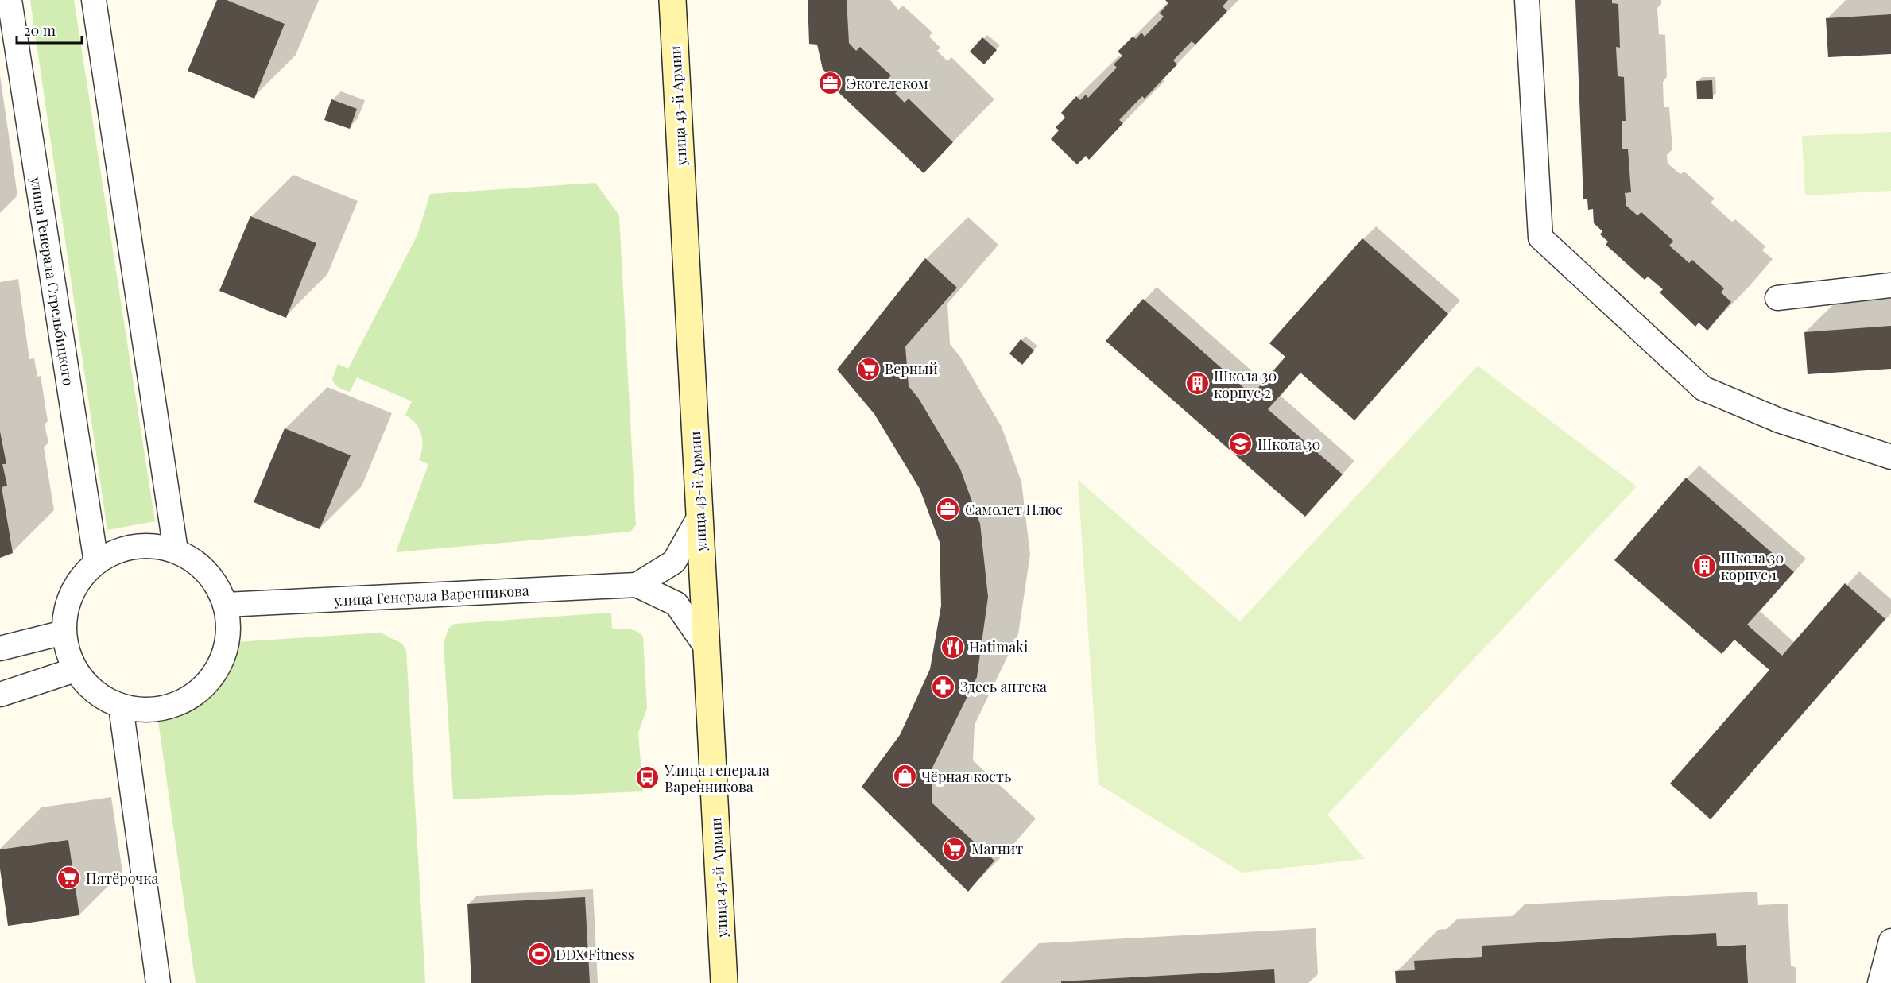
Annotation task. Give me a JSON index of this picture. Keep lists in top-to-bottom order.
{
  "streets": {
    "main road": ["улица 43-й Армии"],
    "street": ["улица Генерала Стрельбицкого", "улица Генерала Варенникова"]
  },
  "crossings": [
    ["улица 43-й Армии", "улица Генерала Варенникова"],
    ["улица Генерала Стрельбицкого", "улица Генерала Варенникова"]
  ],
  "places": {
    "office": ["Экотелеком", "Самолет Плюс"],
    "supermarket": ["Верный", "Магнит", "Пятёрочка"],
    "building": ["Школа 30 корпус 2", "Школа 30 корпус 1"],
    "school or university": ["Школа 30"],
    "restaurant": ["Hatimaki"],
    "pharmacy": ["Здесь аптека"],
    "shop": ["Чёрная кость"],
    "bus stop": ["Улица генерала Варенникова"],
    "sports": ["DDX Fitness"]
  },
  "scale_bar": "20 m"
}
